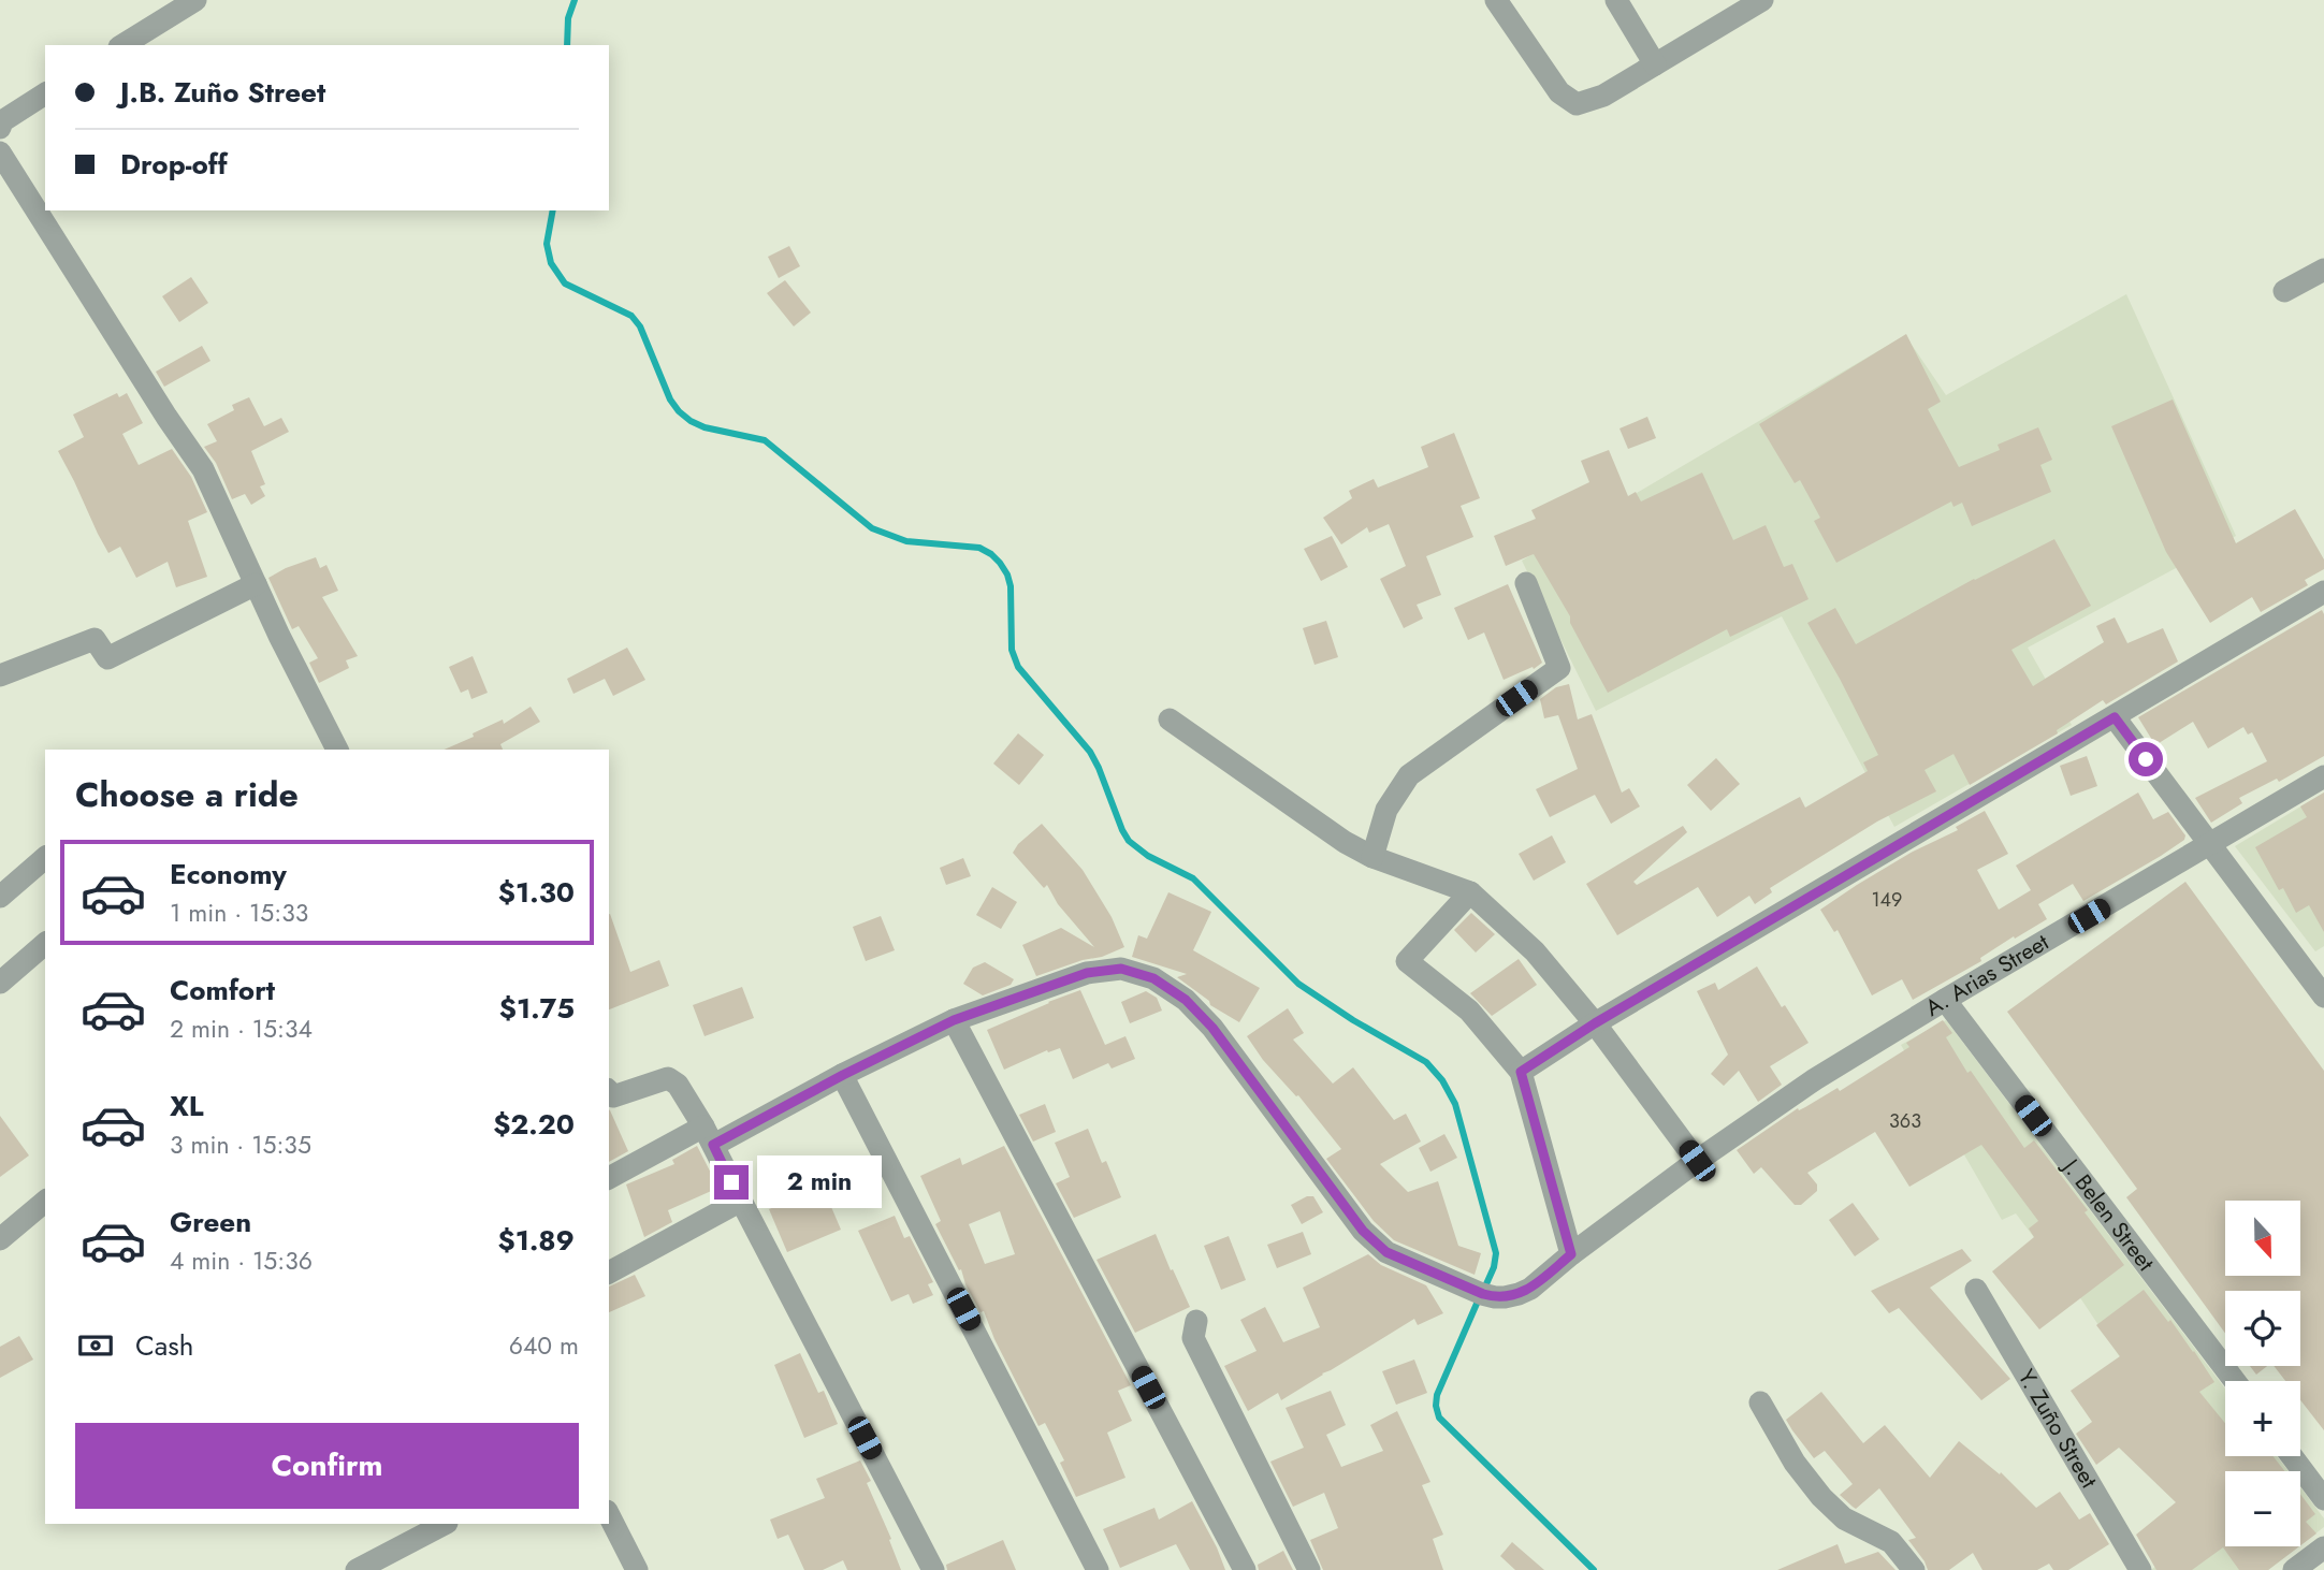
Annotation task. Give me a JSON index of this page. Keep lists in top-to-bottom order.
{
  "streets": {
    "street": ["A. Arias Street", "J. Belen Street", "Y. Zuño Street"]
  },
  "crossings": [
    ["A. Arias Street", "J. Belen Street"]
  ],
  "house_numbers": ["149", "363"],
  "north": "bottom",
  "page": {
    "banner": ["J.B. Zuño Street", "Drop-off"],
    "heading": "Choose a ride",
    "list": [
      {
        "name": "Economy",
        "note": "1 min · 15:33",
        "value": "$1.30"
      },
      {
        "name": "Comfort",
        "note": "2 min · 15:34",
        "value": "$1.75"
      },
      {
        "name": "XL",
        "note": "3 min · 15:35",
        "value": "$2.20"
      },
      {
        "name": "Green",
        "note": "4 min · 15:36",
        "value": "$1.89"
      }
    ],
    "bubble": "2 min",
    "map_buttons": ["+", "−"],
    "pay": ["Cash", "640 m"],
    "buttons": "Confirm"
  }
}
